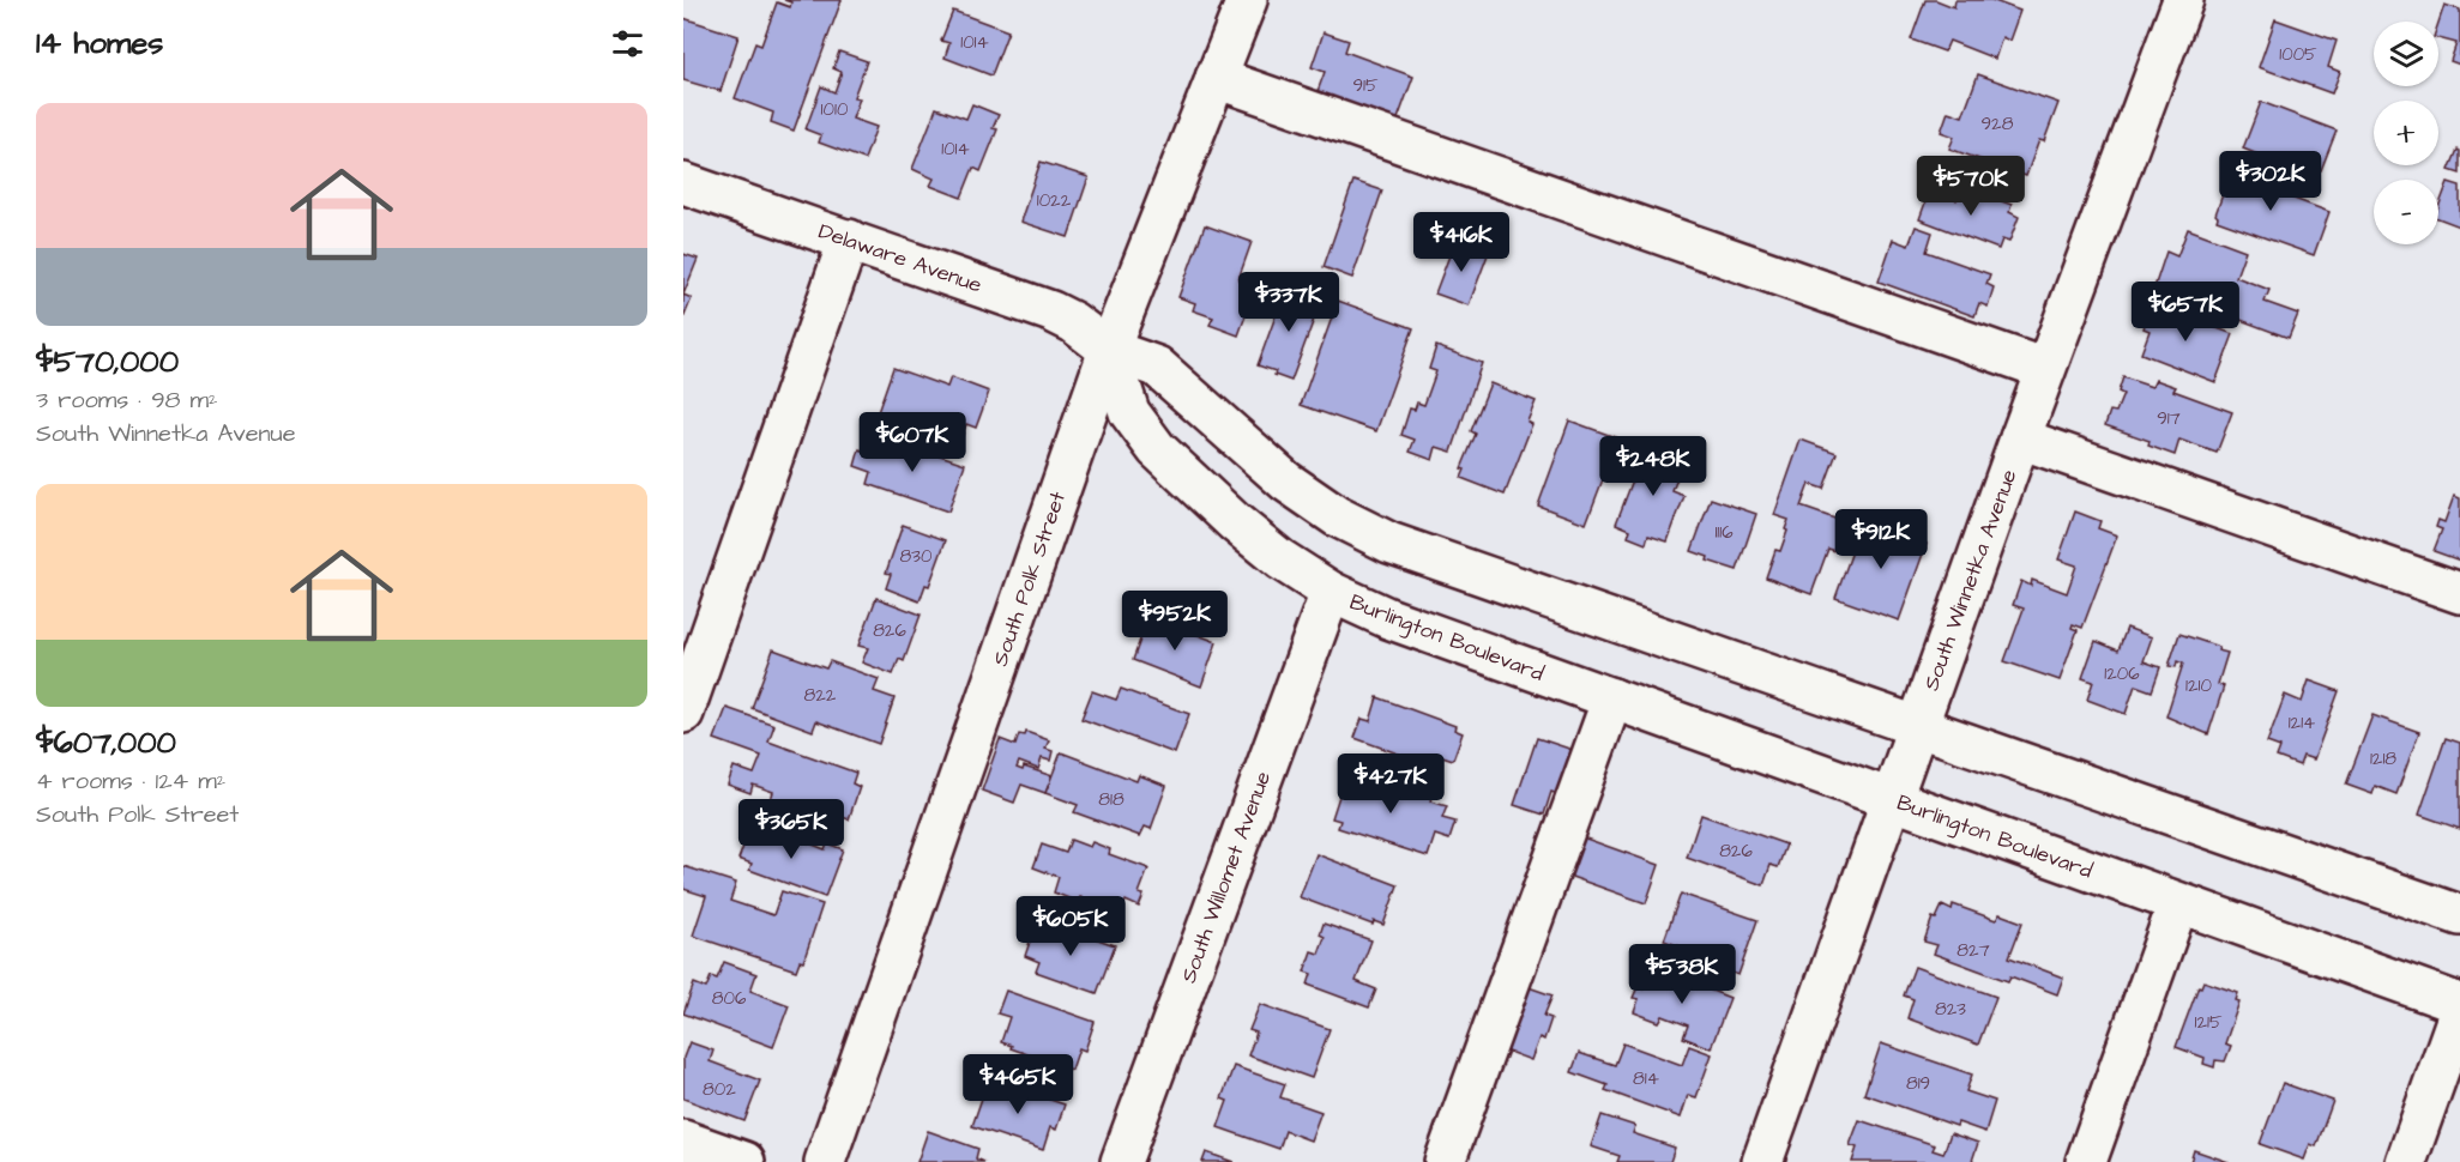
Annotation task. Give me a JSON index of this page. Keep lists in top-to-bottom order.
{
  "streets": {
    "street": [
      "Delaware Avenue",
      "South Polk Street",
      "South Winnetka Avenue",
      "Burlington Boulevard",
      "South Willomet Avenue"
    ]
  },
  "crossings": [
    ["Delaware Avenue", "South Polk Street"],
    ["Delaware Avenue", "Burlington Boulevard"],
    ["South Polk Street", "Burlington Boulevard"],
    ["South Winnetka Avenue", "Burlington Boulevard"],
    ["Burlington Boulevard", "South Willomet Avenue"]
  ],
  "house_numbers": [
    "1014",
    "1005",
    "915",
    "1010",
    "928",
    "1014",
    "1022",
    "917",
    "1116",
    "830",
    "826",
    "1206",
    "1210",
    "822",
    "1214",
    "1218",
    "818",
    "826",
    "827",
    "806",
    "823",
    "1215",
    "814",
    "819",
    "802"
  ],
  "page": {
    "heading": "14 homes",
    "map_buttons": ["+", "−"],
    "list": [
      {
        "name": "$570,000",
        "note": "3 rooms · 98 m² · South Winnetka Avenue"
      },
      {
        "name": "$607,000",
        "note": "4 rooms · 124 m² · South Polk Street"
      }
    ],
    "price": [
      "$302K",
      "$570K",
      "$416K",
      "$337K",
      "$657K",
      "$607K",
      "$248K",
      "$912K",
      "$952K",
      "$427K",
      "$365K",
      "$605K",
      "$538K",
      "$465K"
    ]
  }
}
